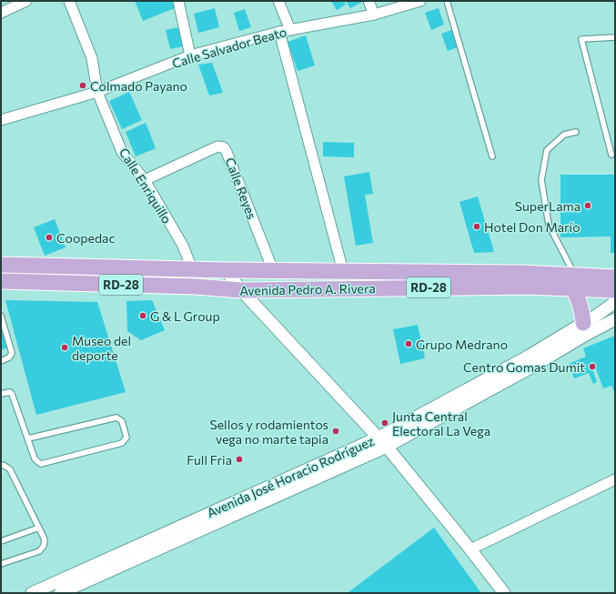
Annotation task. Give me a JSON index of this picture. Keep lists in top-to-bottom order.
{
  "streets": {
    "main road": ["RD-28", "Avenida Pedro A. Rivera"],
    "street": [
      "Calle Salvador Beato",
      "Calle Enriquillo",
      "Calle Reyes",
      "Avenida José Horacio Rodríguez"
    ]
  },
  "crossings": [
    ["Calle Salvador Beato", "Calle Enriquillo"],
    ["Calle Enriquillo", "Calle Reyes"],
    ["Calle Enriquillo", "Avenida Pedro A. Rivera"],
    ["Calle Reyes", "Avenida Pedro A. Rivera"]
  ],
  "places": [
    "Colmado Payano",
    "SuperLama",
    "Hotel Don Marío",
    "Coopedac",
    "G & L Group",
    "Grupo Medrano",
    "Museo del deporte",
    "Centro Gomas Dumit",
    "Junta Central Electoral La Vega",
    "Sellos y rodamientos vega no marte tapia",
    "Full Fria"
  ]
}
